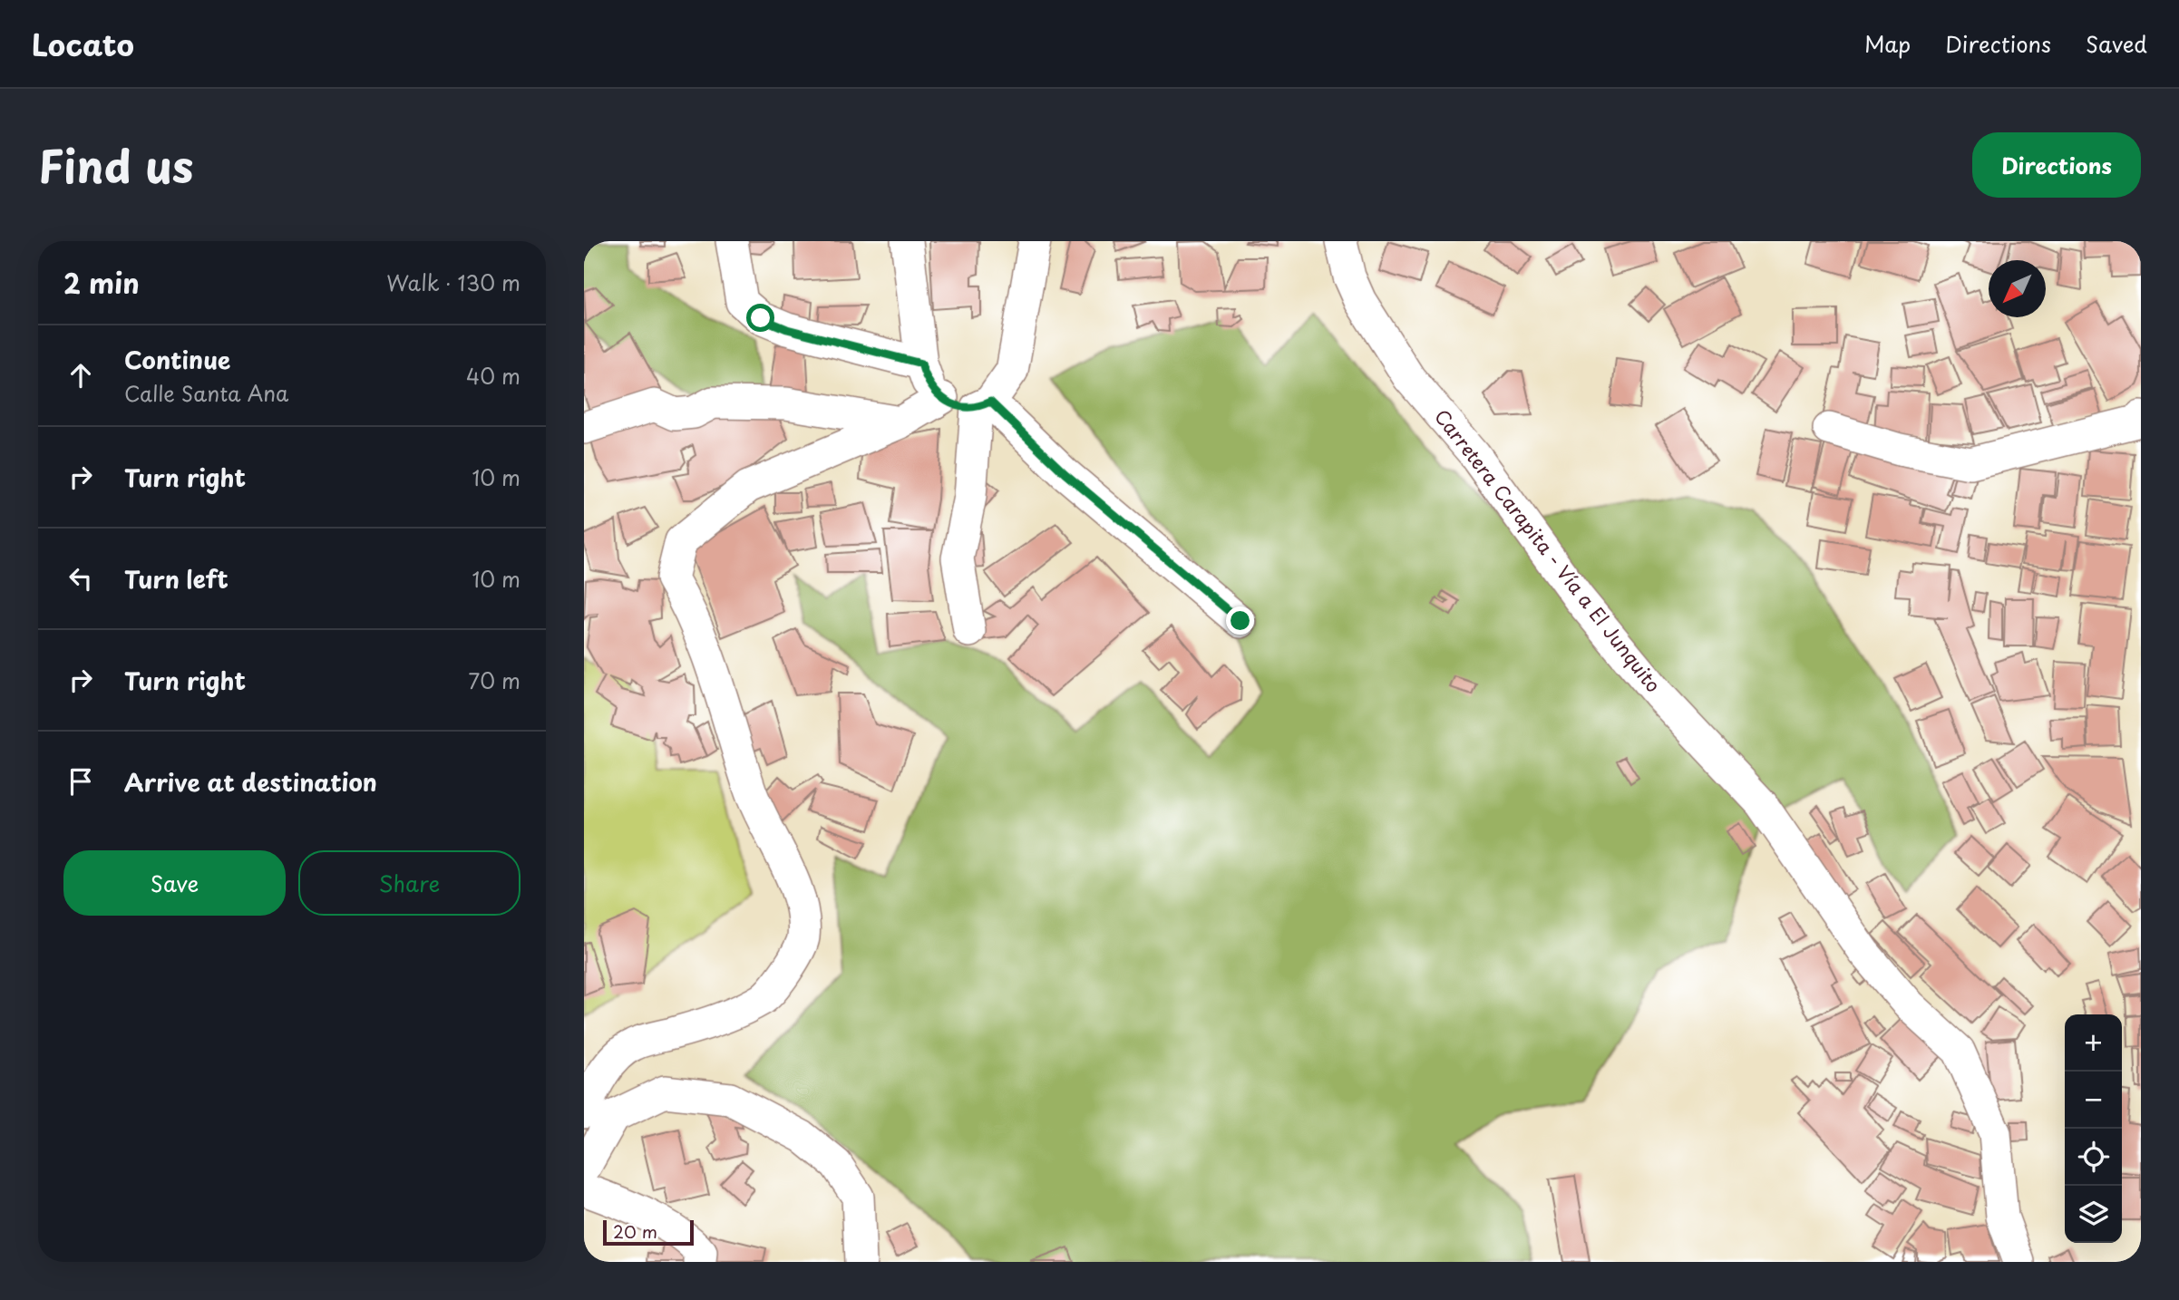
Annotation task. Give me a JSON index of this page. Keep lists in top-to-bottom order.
{
  "streets": {
    "street": ["Carretera Carapita - Vía a El Junquito"]
  },
  "scale_bar": "20 m",
  "north": "bottom left",
  "page": {
    "header": "Locato",
    "nav": ["Map", "Directions", "Saved"],
    "title": "Find us",
    "buttons": [
      "Directions",
      ["Save", "Share"]
    ],
    "heading": ["2 min", "Walk · 130 m"],
    "list": [
      ["Continue", "Calle Santa Ana", "40 m"],
      ["Turn right", "10 m"],
      ["Turn left", "10 m"],
      ["Turn right", "70 m"],
      "Arrive at destination"
    ],
    "map_buttons": ["+", "−"],
    "scale": "20 m"
  }
}
